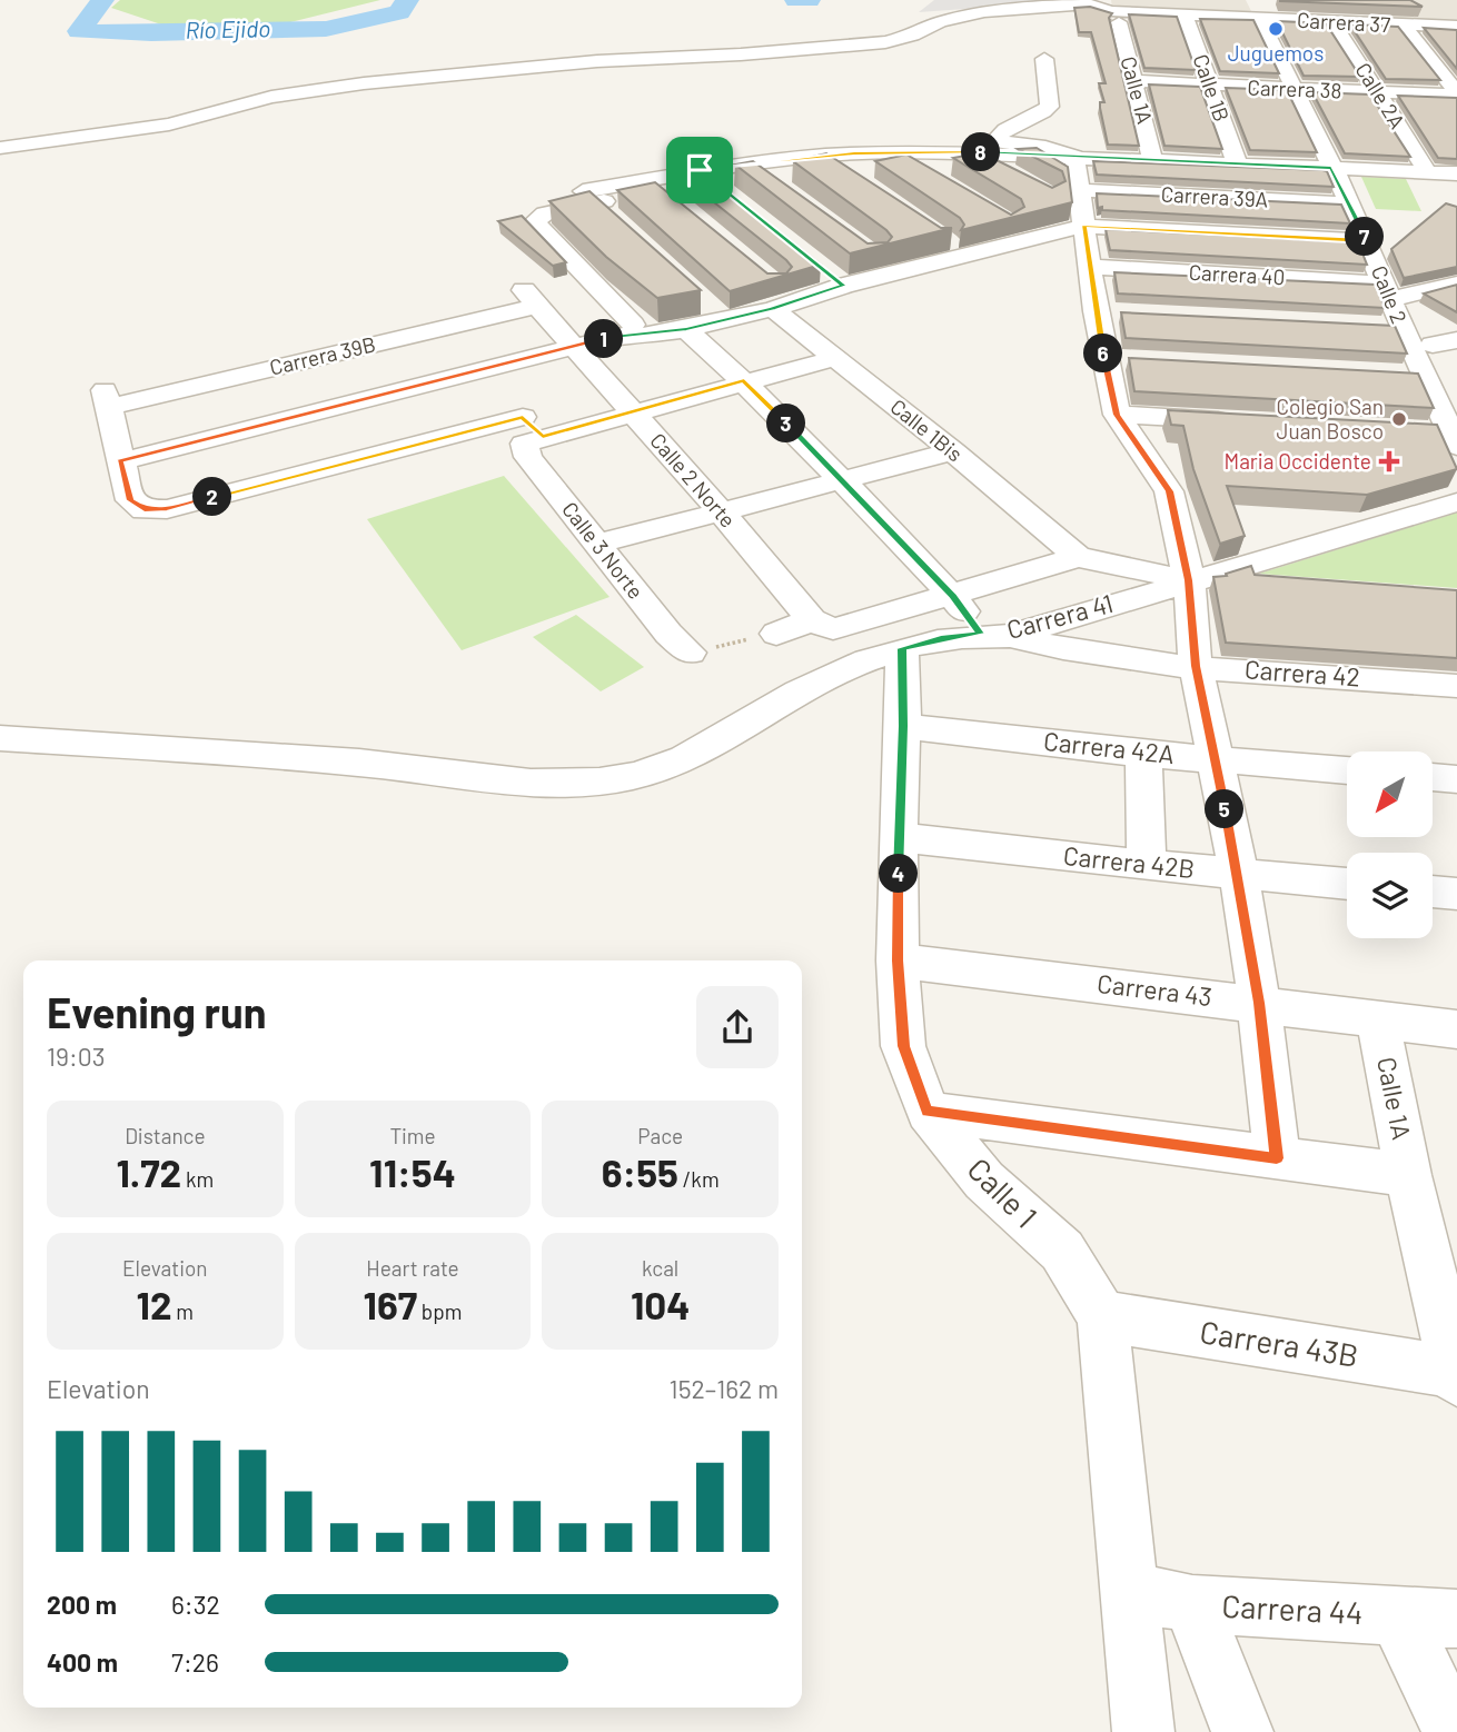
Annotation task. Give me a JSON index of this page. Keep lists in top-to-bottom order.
{
  "streets": {
    "street": [
      "Carrera 37",
      "Calle 1B",
      "Carrera 38",
      "Calle 1A",
      "Calle 2A",
      "Carrera 39A",
      "Carrera 40",
      "Calle 2",
      "Carrera 39B",
      "Calle 1Bis",
      "Calle 2 Norte",
      "Calle 3 Norte",
      "Carrera 41",
      "Carrera 42",
      "Carrera 42A",
      "Carrera 42B",
      "Carrera 43",
      "Calle 1",
      "Carrera 43B",
      "Carrera 44"
    ]
  },
  "crossings": [
    ["Carrera 37", "Calle 1B"],
    ["Carrera 37", "Calle 2A"],
    ["Carrera 37", "Calle 2"],
    ["Calle 1B", "Carrera 38"],
    ["Carrera 38", "Calle 1A"],
    ["Carrera 38", "Calle 2A"],
    ["Carrera 38", "Calle 2"],
    ["Calle 1A", "Carrera 43"],
    ["Calle 1A", "Carrera 43B"],
    ["Carrera 39A", "Calle 2"],
    ["Carrera 40", "Calle 2"],
    ["Carrera 39B", "Calle 2 Norte"],
    ["Carrera 41", "Carrera 42"],
    ["Carrera 41", "Calle 1"],
    ["Carrera 42A", "Calle 1"],
    ["Carrera 42B", "Calle 1"],
    ["Carrera 43", "Calle 1"],
    ["Calle 1", "Carrera 43B"],
    ["Calle 1", "Carrera 44"]
  ],
  "water": ["Río Ejido"],
  "places": {
    "other": ["Juguemos", "Colegio San Juan Bosco"],
    "health": ["Maria Occidente"]
  },
  "north": "bottom left",
  "page": {
    "pins": [
      "8",
      "7",
      "1",
      "6",
      "3",
      "2",
      "5",
      "4"
    ],
    "heading": ["Evening run", "19:03"],
    "stats": [
      ["Distance", "1.72 km"],
      ["Time", "11:54"],
      ["Pace", "6:55 /km"],
      ["Elevation", "12 m"],
      ["Heart rate", "167 bpm"],
      ["kcal", "104"]
    ],
    "chart": ["Elevation", "152–162 m"],
    "list": [
      {
        "name": "200 m",
        "note": "6:32"
      },
      {
        "name": "400 m",
        "note": "7:26"
      }
    ]
  }
}
